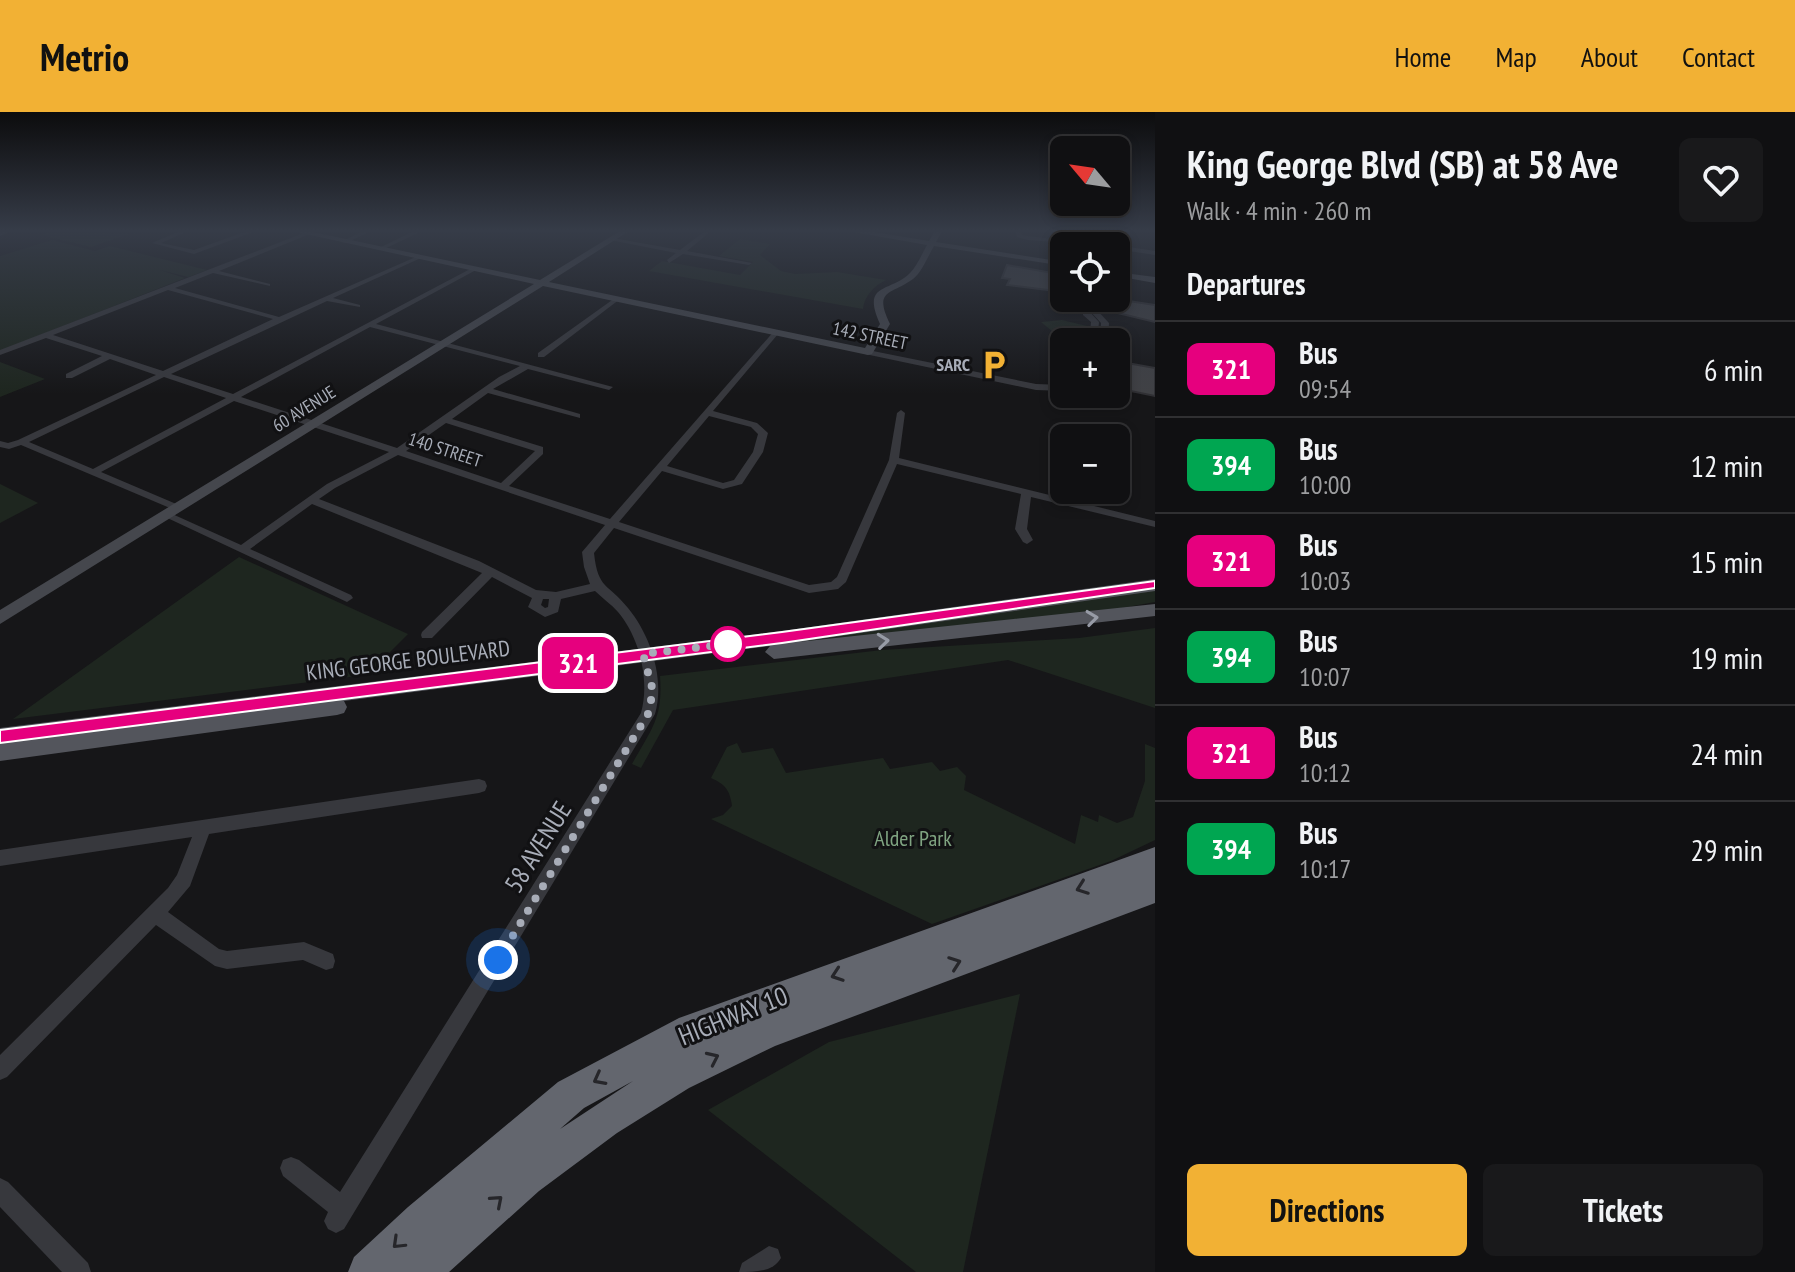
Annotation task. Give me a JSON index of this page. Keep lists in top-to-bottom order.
{
  "streets": {
    "highway": ["HIGHWAY 10"],
    "main road": ["KING GEORGE BOULEVARD"],
    "street": [
      "142 STREET",
      "60 AVENUE",
      "140 STREET",
      "58 AVENUE"
    ]
  },
  "crossings": [
    ["60 AVENUE", "140 STREET"],
    ["KING GEORGE BOULEVARD", "58 AVENUE"]
  ],
  "parks": ["Alder Park"],
  "places": {
    "parking": ["SARC"]
  },
  "lines": ["bus line 321"],
  "north": "top left",
  "page": {
    "header": "Metrio",
    "nav": [
      "Home",
      "Map",
      "About",
      "Contact"
    ],
    "on_map": "321",
    "heading": [
      ["King George Blvd (SB) at 58 Ave", "Walk · 4 min · 260 m"],
      "Departures"
    ],
    "map_buttons": ["+", "−"],
    "list": [
      {
        "mark": "321",
        "name": "Bus",
        "note": "09:54",
        "value": "6 min"
      },
      {
        "mark": "394",
        "name": "Bus",
        "note": "10:00",
        "value": "12 min"
      },
      {
        "mark": "321",
        "name": "Bus",
        "note": "10:03",
        "value": "15 min"
      },
      {
        "mark": "394",
        "name": "Bus",
        "note": "10:07",
        "value": "19 min"
      },
      {
        "mark": "321",
        "name": "Bus",
        "note": "10:12",
        "value": "24 min"
      },
      {
        "mark": "394",
        "name": "Bus",
        "note": "10:17",
        "value": "29 min"
      }
    ],
    "buttons": ["Directions", "Tickets"]
  }
}
